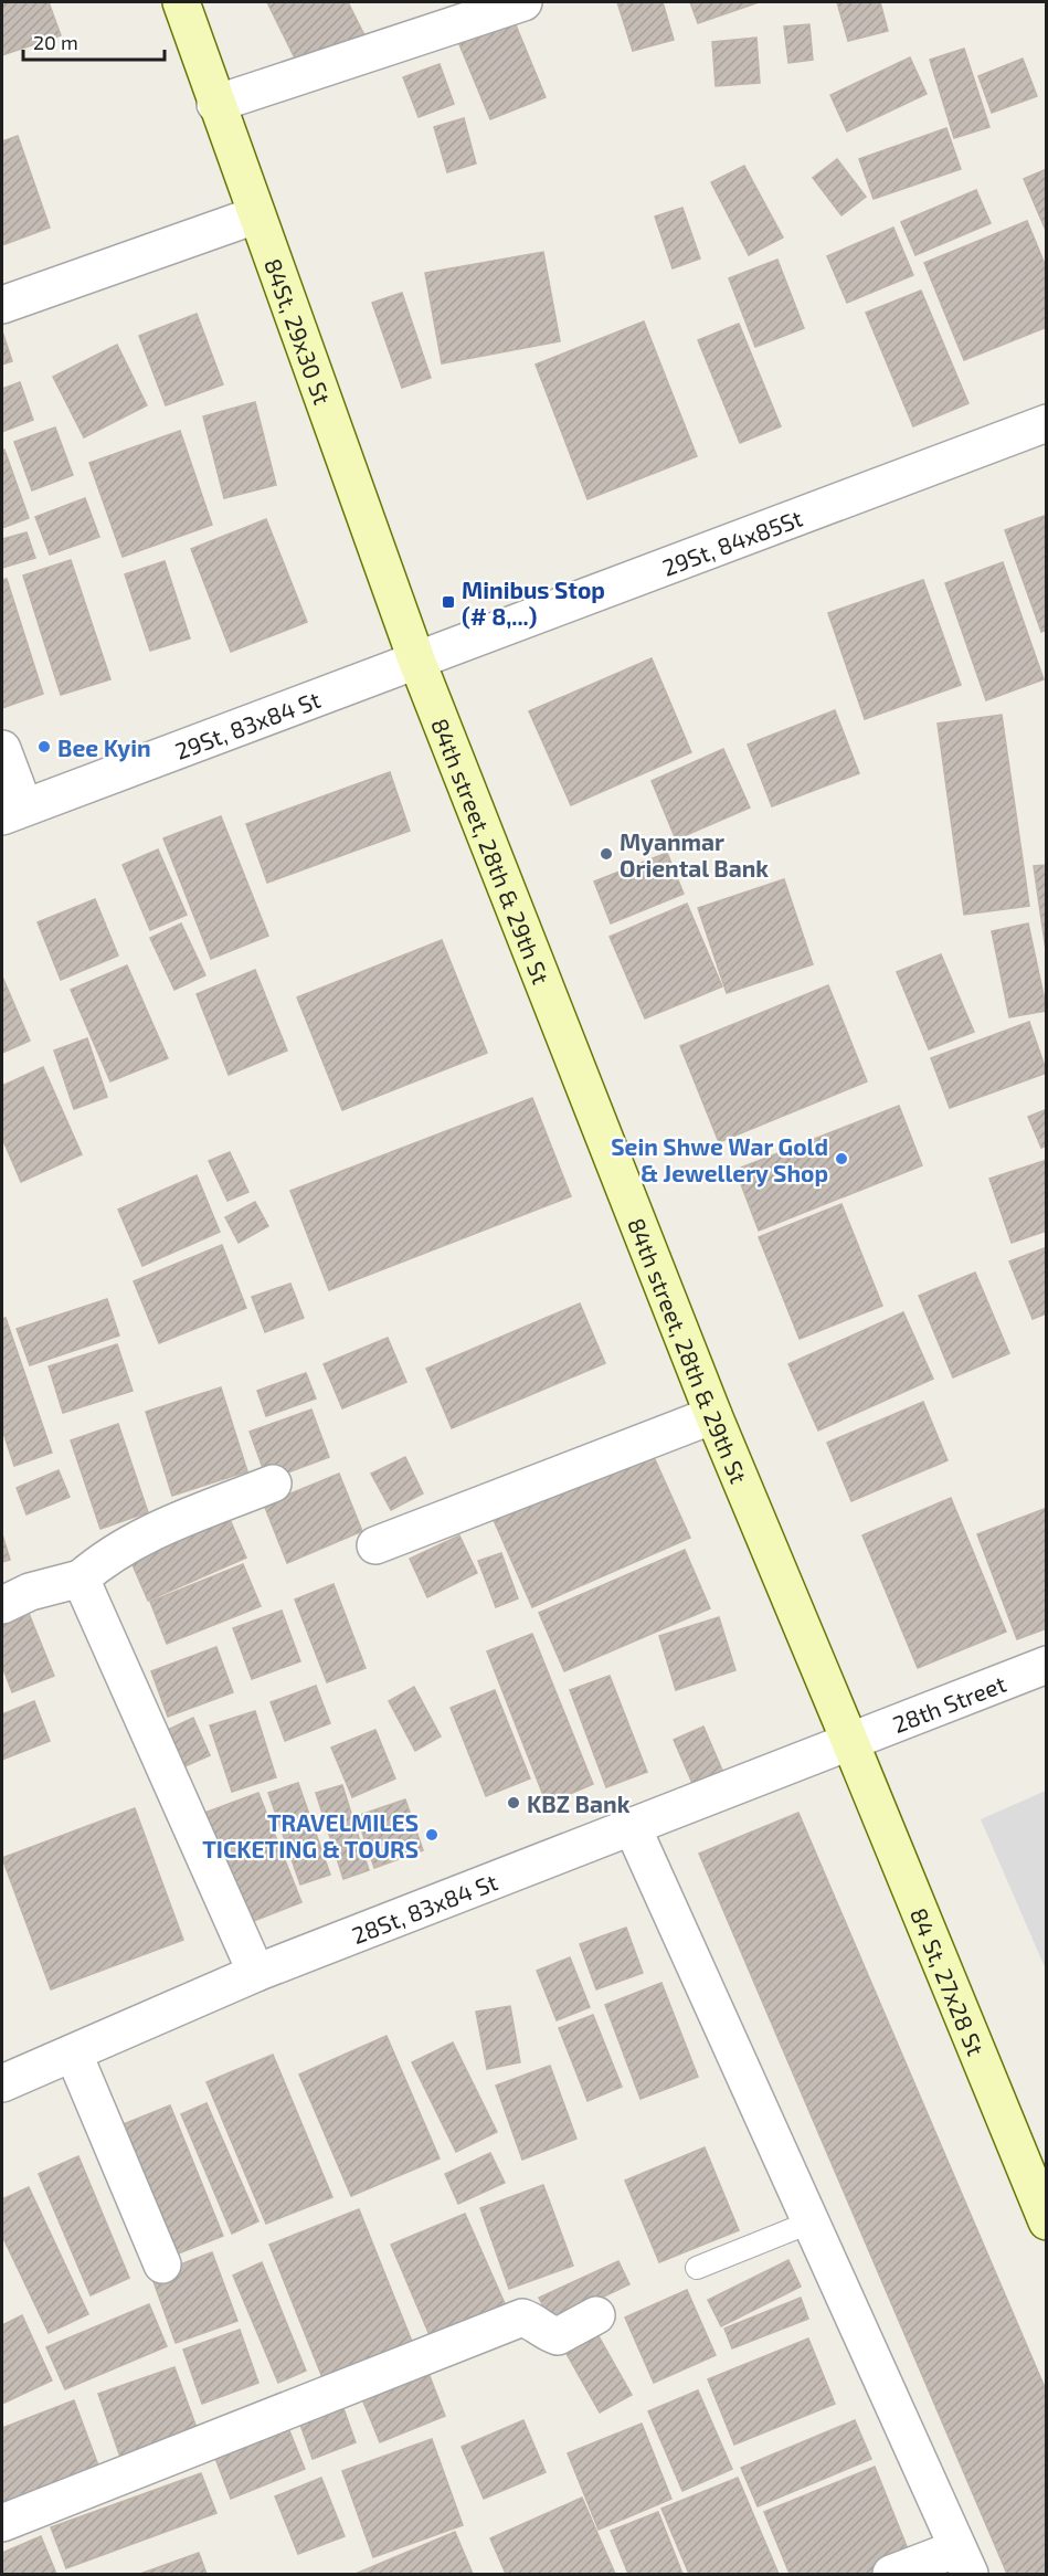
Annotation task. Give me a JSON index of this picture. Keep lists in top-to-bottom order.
{
  "streets": {
    "main road": ["84St, 29x30 St", "84th street, 28th & 29th St", "84 St, 27x28 St"],
    "street": [
      "29St, 84x85St",
      "29St, 83x84 St",
      "28th Street",
      "28St, 83x84 St"
    ]
  },
  "crossings": [
    ["84St, 29x30 St", "29St, 84x85St"],
    ["84St, 29x30 St", "29St, 83x84 St"],
    ["84St, 29x30 St", "84th street, 28th & 29th St"],
    ["29St, 84x85St", "29St, 83x84 St"],
    ["29St, 84x85St", "84th street, 28th & 29th St"],
    ["29St, 83x84 St", "84th street, 28th & 29th St"],
    ["84th street, 28th & 29th St", "28th Street"],
    ["84th street, 28th & 29th St", "28St, 83x84 St"],
    ["84th street, 28th & 29th St", "84 St, 27x28 St"],
    ["28th Street", "28St, 83x84 St"],
    ["28th Street", "84 St, 27x28 St"],
    ["28St, 83x84 St", "84 St, 27x28 St"]
  ],
  "places": {
    "transit": ["Minibus Stop (# 8,...)"],
    "other": [
      "Bee Kyin",
      "Myanmar Oriental Bank",
      "Sein Shwe War Gold & Jewellery Shop",
      "KBZ Bank",
      "TRAVELMILES TICKETING & TOURS"
    ]
  },
  "scale_bar": "20 m"
}
